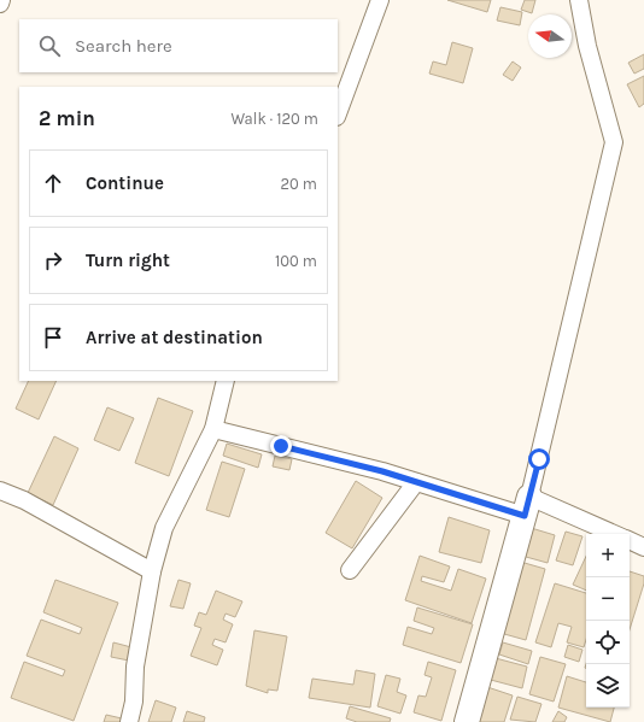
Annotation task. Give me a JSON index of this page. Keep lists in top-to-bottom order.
{
  "north": "left",
  "page": {
    "search": "Search here",
    "heading": ["2 min", "Walk · 120 m"],
    "list": [
      ["Continue", "20 m"],
      ["Turn right", "100 m"],
      "Arrive at destination"
    ],
    "map_buttons": ["+", "−"]
  }
}
